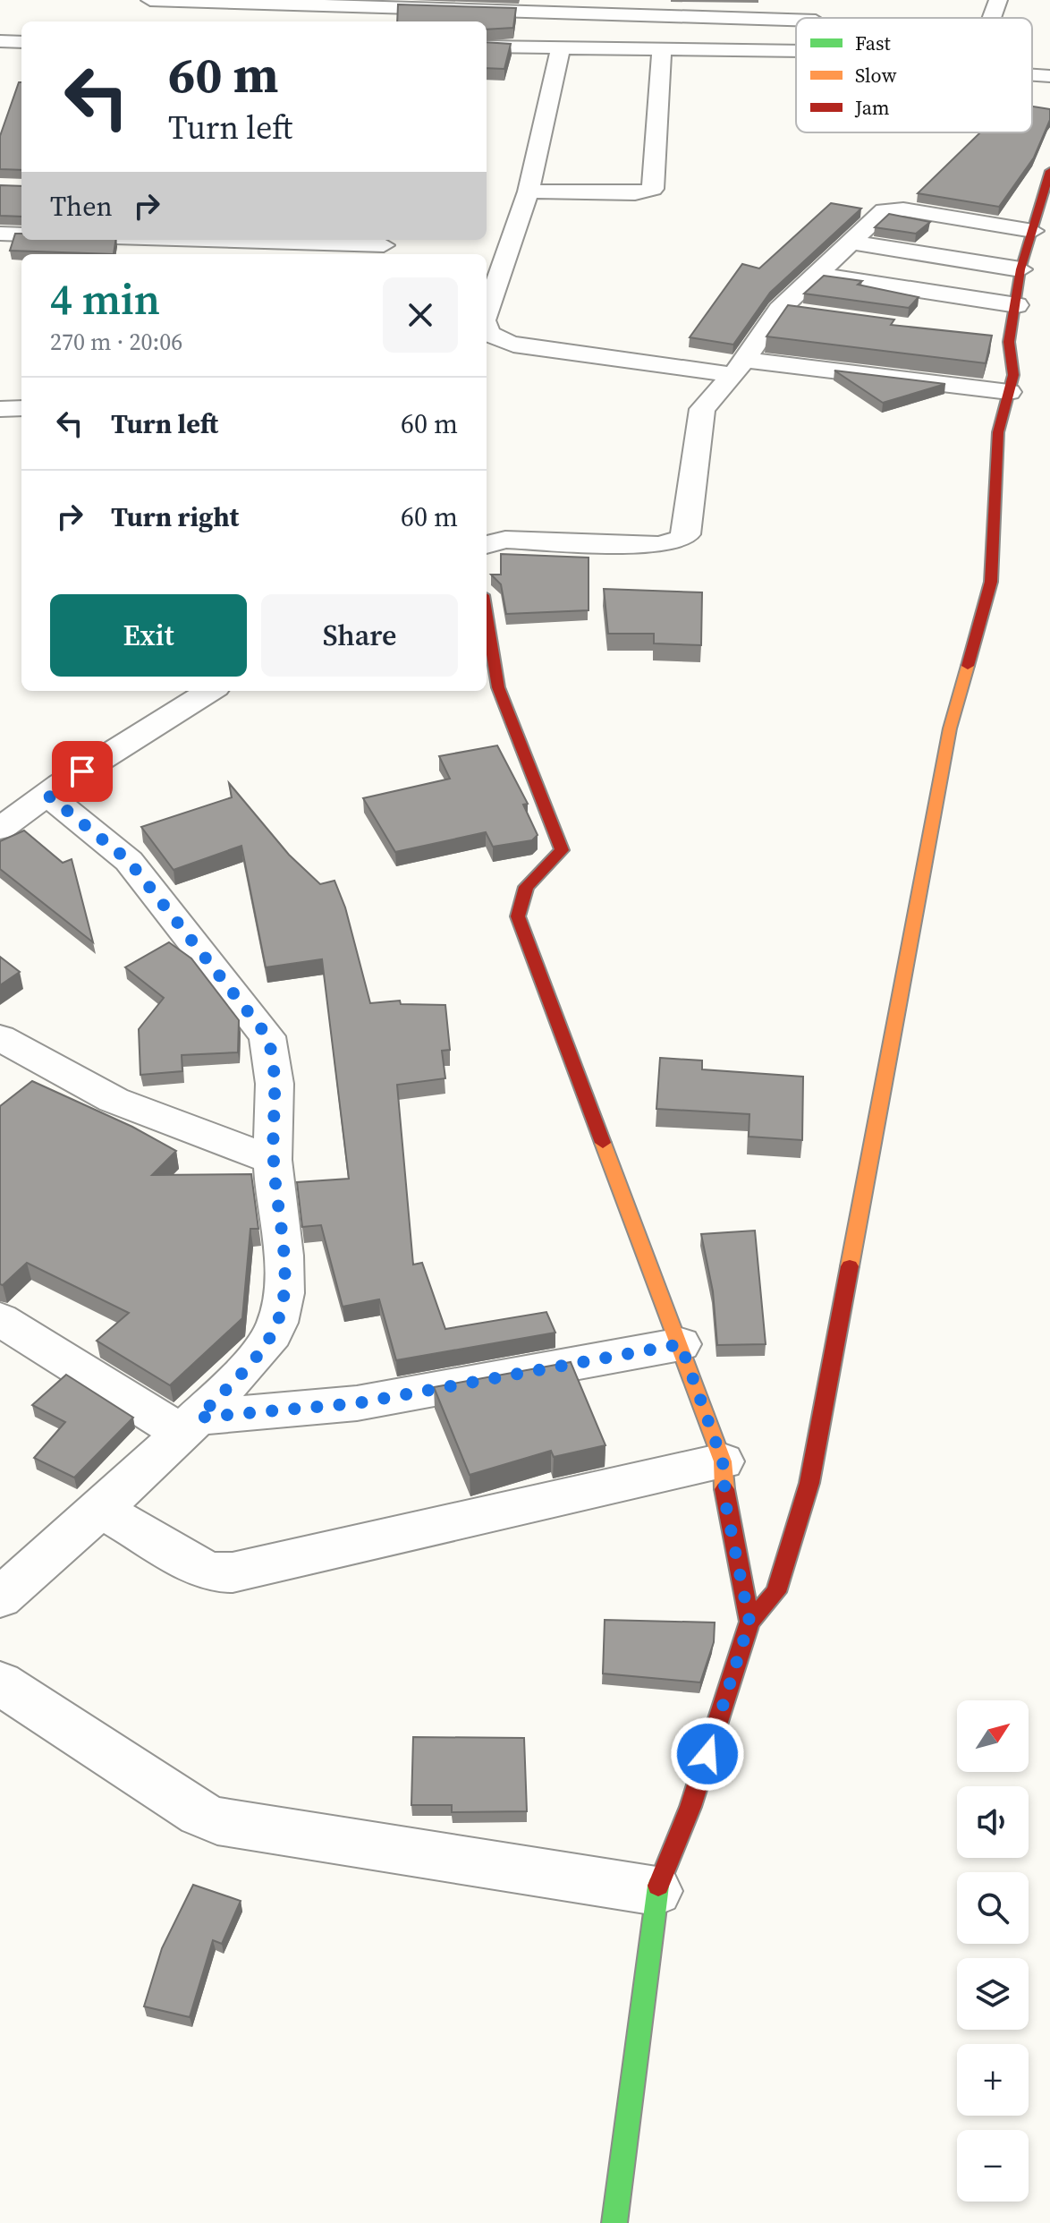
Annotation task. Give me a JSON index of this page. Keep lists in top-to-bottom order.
{
  "legend": ["Fast", "Slow", "Jam"],
  "north": "top right",
  "page": {
    "turn": ["60 m", "Turn left"],
    "then": "Then",
    "heading": ["4 min", "270 m · 20:06"],
    "list": [
      {
        "name": "Turn left",
        "value": "60 m"
      },
      {
        "name": "Turn right",
        "value": "60 m"
      }
    ],
    "buttons": ["Exit", "Share"],
    "map_buttons": ["+", "−"]
  }
}
